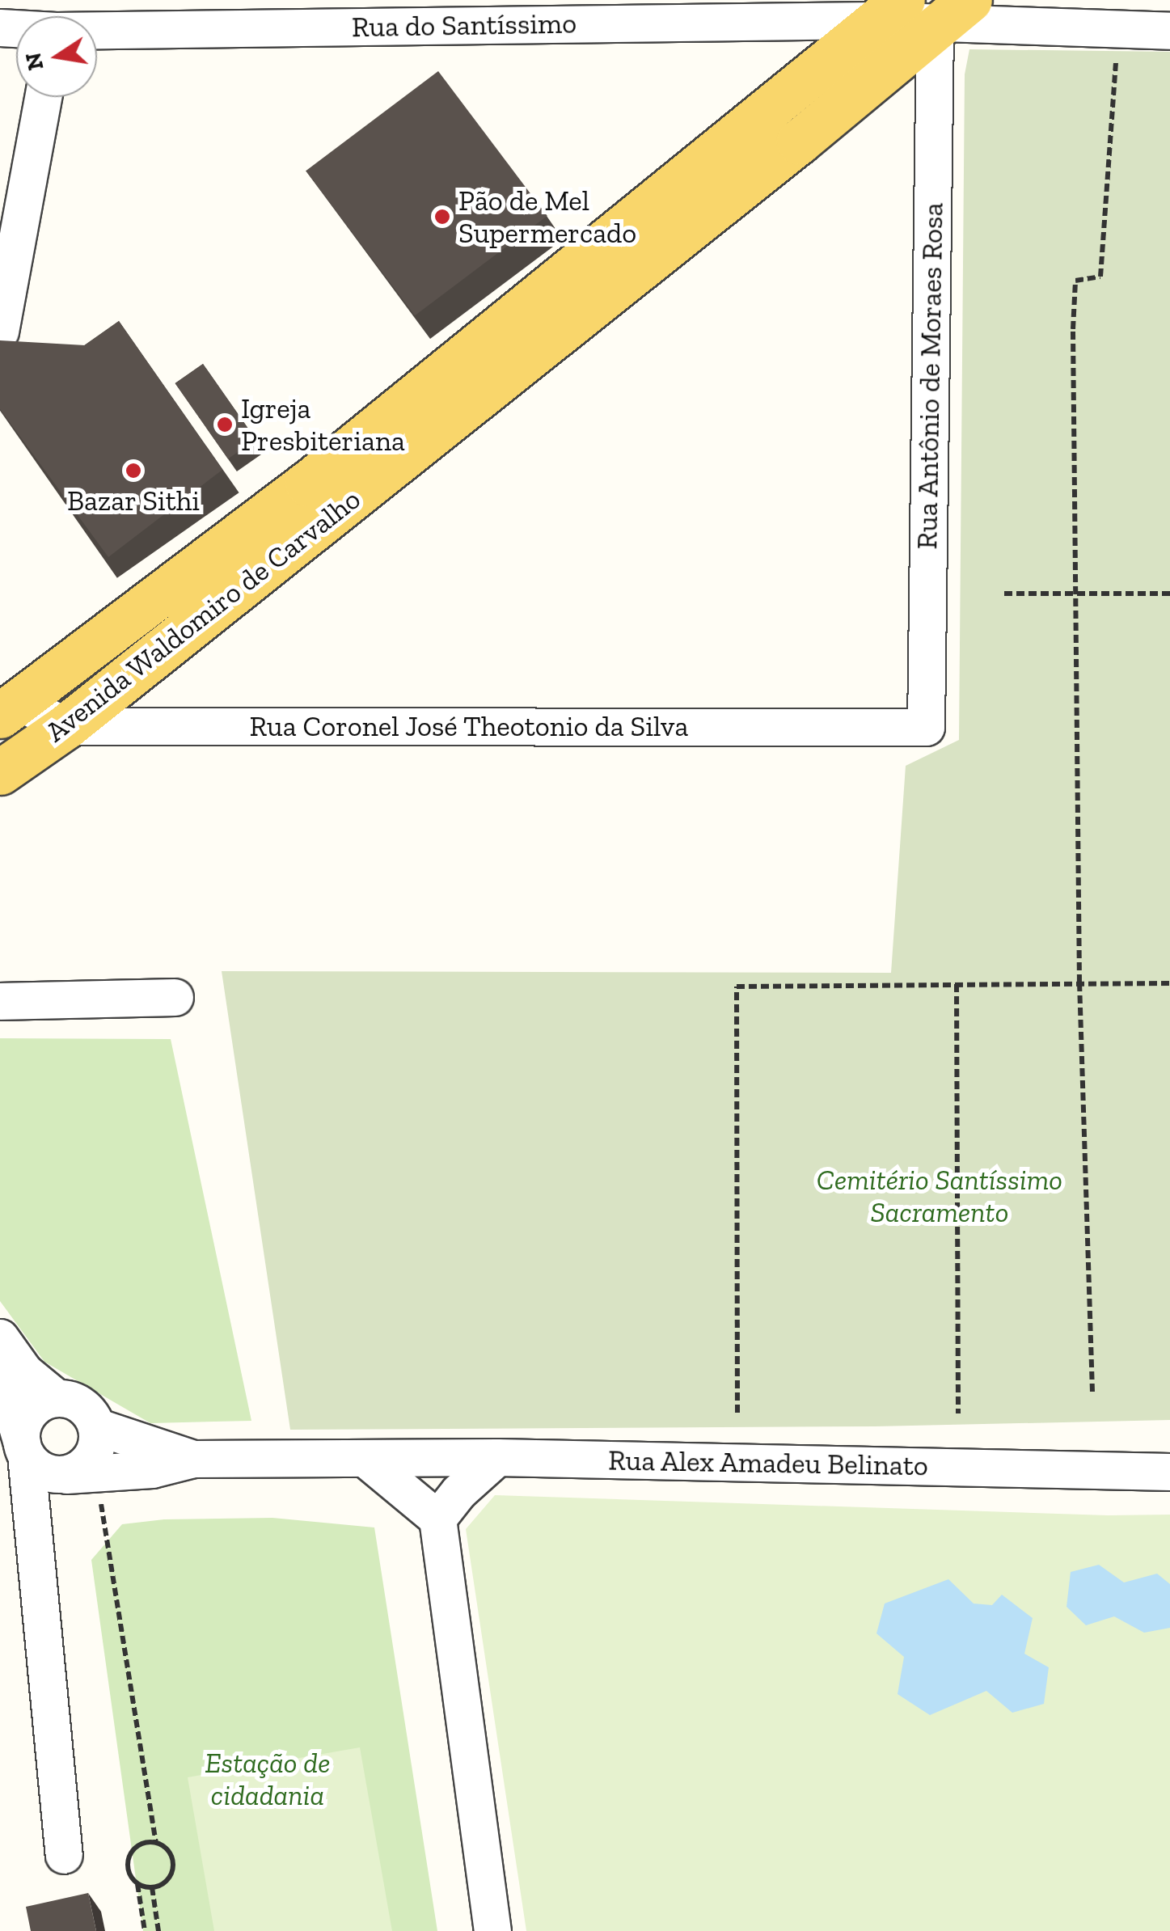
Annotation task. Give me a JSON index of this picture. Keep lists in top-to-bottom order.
{
  "streets": {
    "main road": ["Avenida Waldomiro de Carvalho"],
    "street": [
      "Rua do Santíssimo",
      "Rua Antônio de Moraes Rosa",
      "Rua Coronel José Theotonio da Silva",
      "Rua Alex Amadeu Belinato"
    ]
  },
  "crossings": [
    ["Rua do Santíssimo", "Rua Antônio de Moraes Rosa"],
    ["Rua do Santíssimo", "Avenida Waldomiro de Carvalho"],
    ["Rua Antônio de Moraes Rosa", "Avenida Waldomiro de Carvalho"],
    ["Rua Antônio de Moraes Rosa", "Rua Coronel José Theotonio da Silva"],
    ["Avenida Waldomiro de Carvalho", "Rua Coronel José Theotonio da Silva"]
  ],
  "parks": ["Cemitério Santíssimo Sacramento", "Estação de cidadania"],
  "places": ["Pão de Mel Supermercado", "Igreja Presbiteriana", "Bazar Sithi"],
  "north": "left"
}
